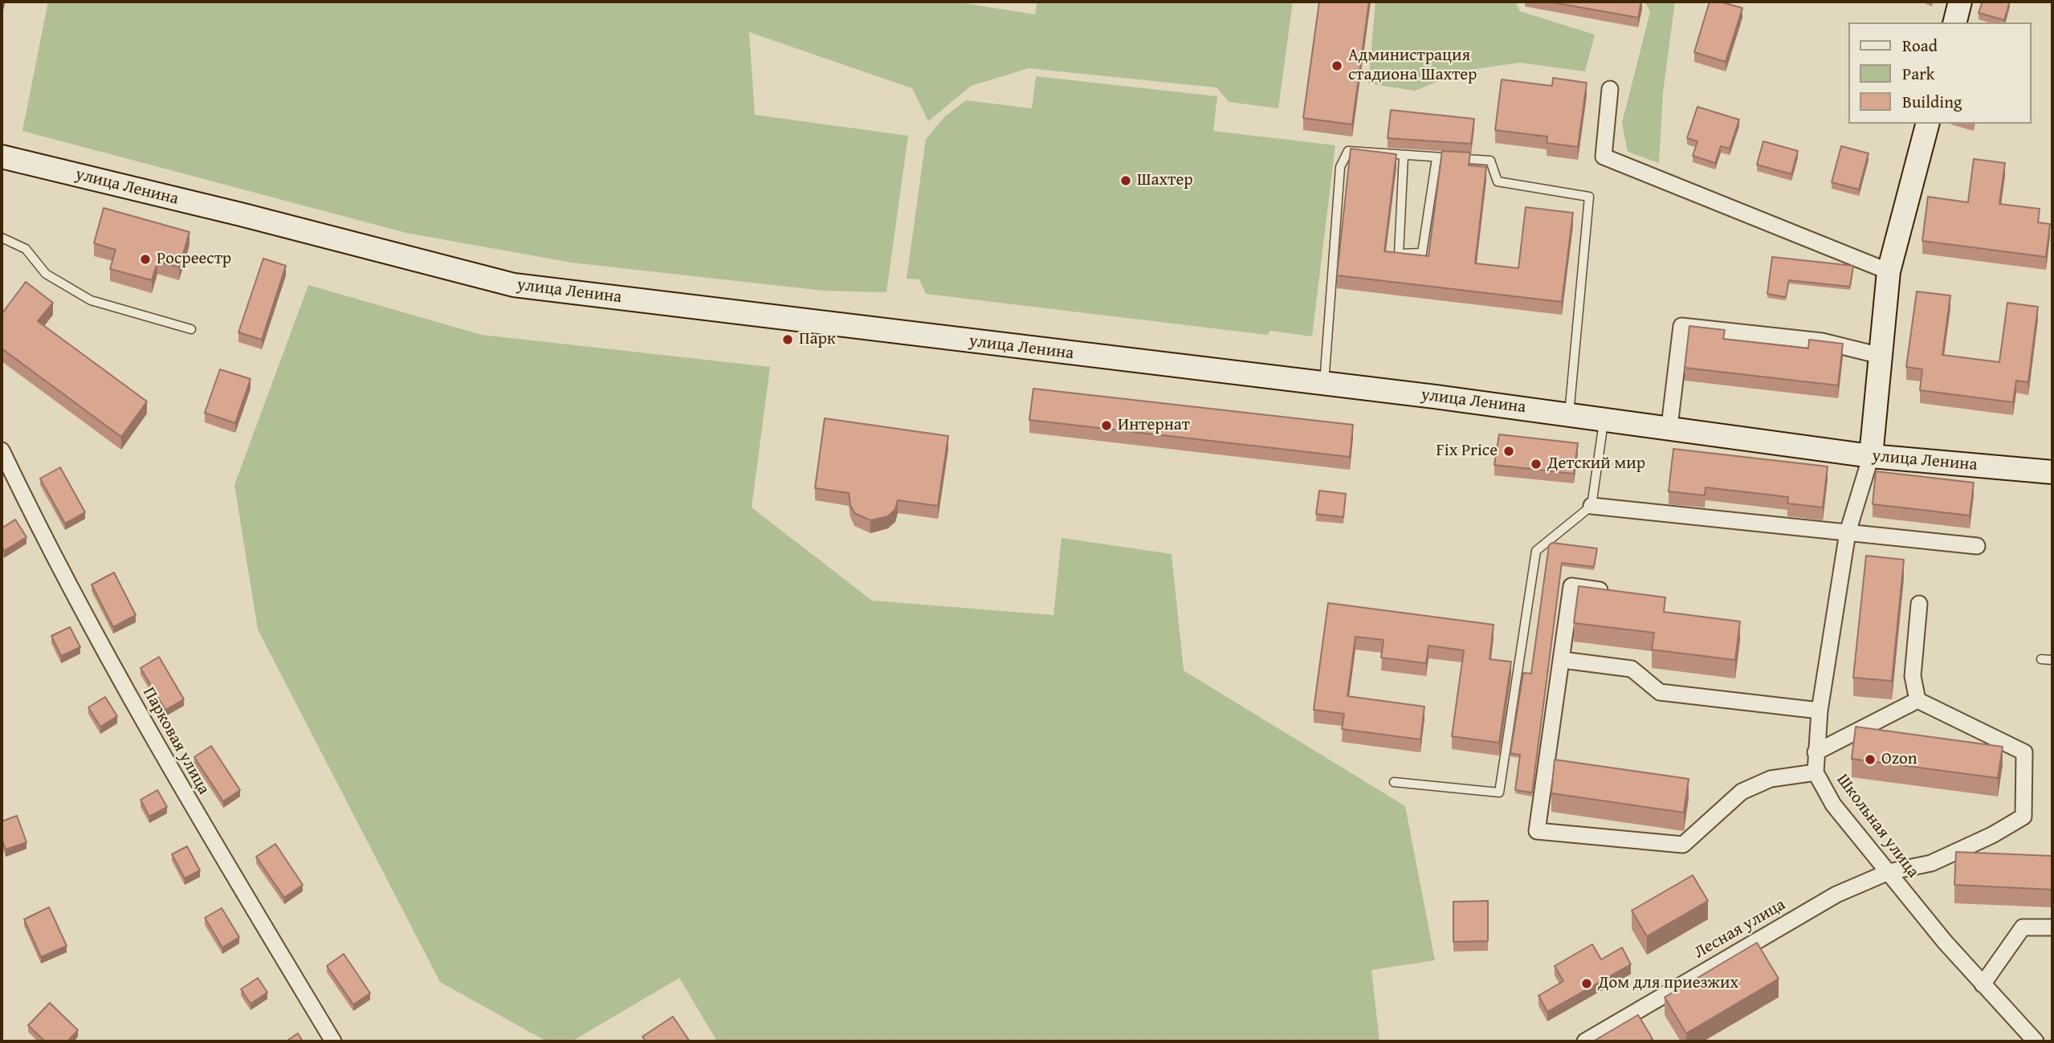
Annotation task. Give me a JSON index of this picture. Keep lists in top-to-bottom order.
{
  "streets": {
    "main road": ["улица Ленина"],
    "street": ["Парковая улица", "Школьная улица", "Лесная улица"]
  },
  "crossings": [
    ["улица Ленина", "Школьная улица"],
    ["Школьная улица", "Лесная улица"]
  ],
  "places": [
    "Администрация стадиона Шахтер",
    "Шахтер",
    "Росреестр",
    "Парк",
    "Интернат",
    "Fix Price",
    "Детский мир",
    "Ozon",
    "Дом для приезжих"
  ],
  "legend": ["Road", "Park", "Building"]
}
